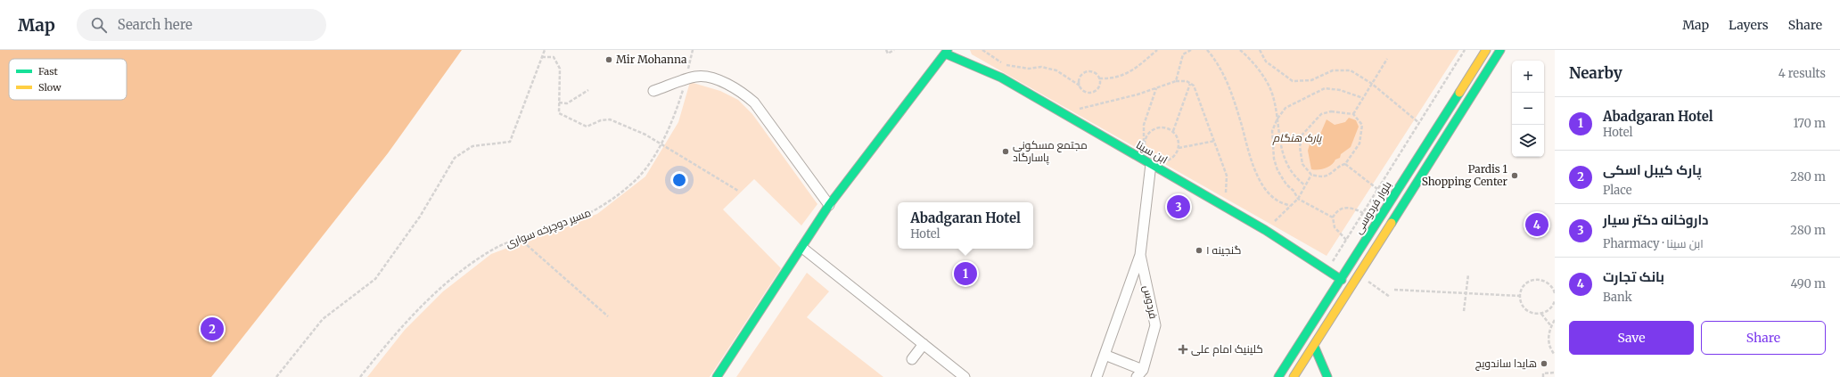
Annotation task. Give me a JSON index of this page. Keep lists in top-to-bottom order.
{
  "streets": {
    "street": ["ابن سینا", "بلوار فردوسی", "فردوس"],
    "path": ["مسیر دوچرخه سواری"]
  },
  "crossings": [
    ["ابن سینا", "بلوار فردوسی"],
    ["ابن سینا", "فردوس"]
  ],
  "parks": ["پارک هنگام"],
  "places": {
    "other": [
      "Mir Mohanna",
      "مجتمع مسکونی پاسارگاد",
      "Pardis 1 Shopping Center",
      "گنجینه ۱",
      "هایدا ساندویچ"
    ],
    "health": ["کلینیک امام علی"]
  },
  "legend": ["Fast", "Slow"],
  "page": {
    "header": "Map",
    "search": "Search here",
    "nav": ["Map", "Layers", "Share"],
    "heading": ["Nearby", "4 results"],
    "map_buttons": ["+", "−"],
    "list": [
      {
        "mark": "1",
        "name": "Abadgaran Hotel",
        "note": "Hotel",
        "value": "170 m"
      },
      {
        "mark": "2",
        "name": "پارک کیبل اسکی",
        "note": "Place",
        "value": "280 m"
      },
      {
        "mark": "3",
        "name": "داروخانه دکتر سیار",
        "note": "Pharmacy · ابن سینا",
        "value": "280 m"
      },
      {
        "mark": "4",
        "name": "بانک تجارت",
        "note": "Bank",
        "value": "490 m"
      }
    ],
    "pins": [
      "3",
      "4",
      "1",
      "2"
    ],
    "popup": ["Abadgaran Hotel", "Hotel"],
    "buttons": ["Save", "Share"]
  }
}
